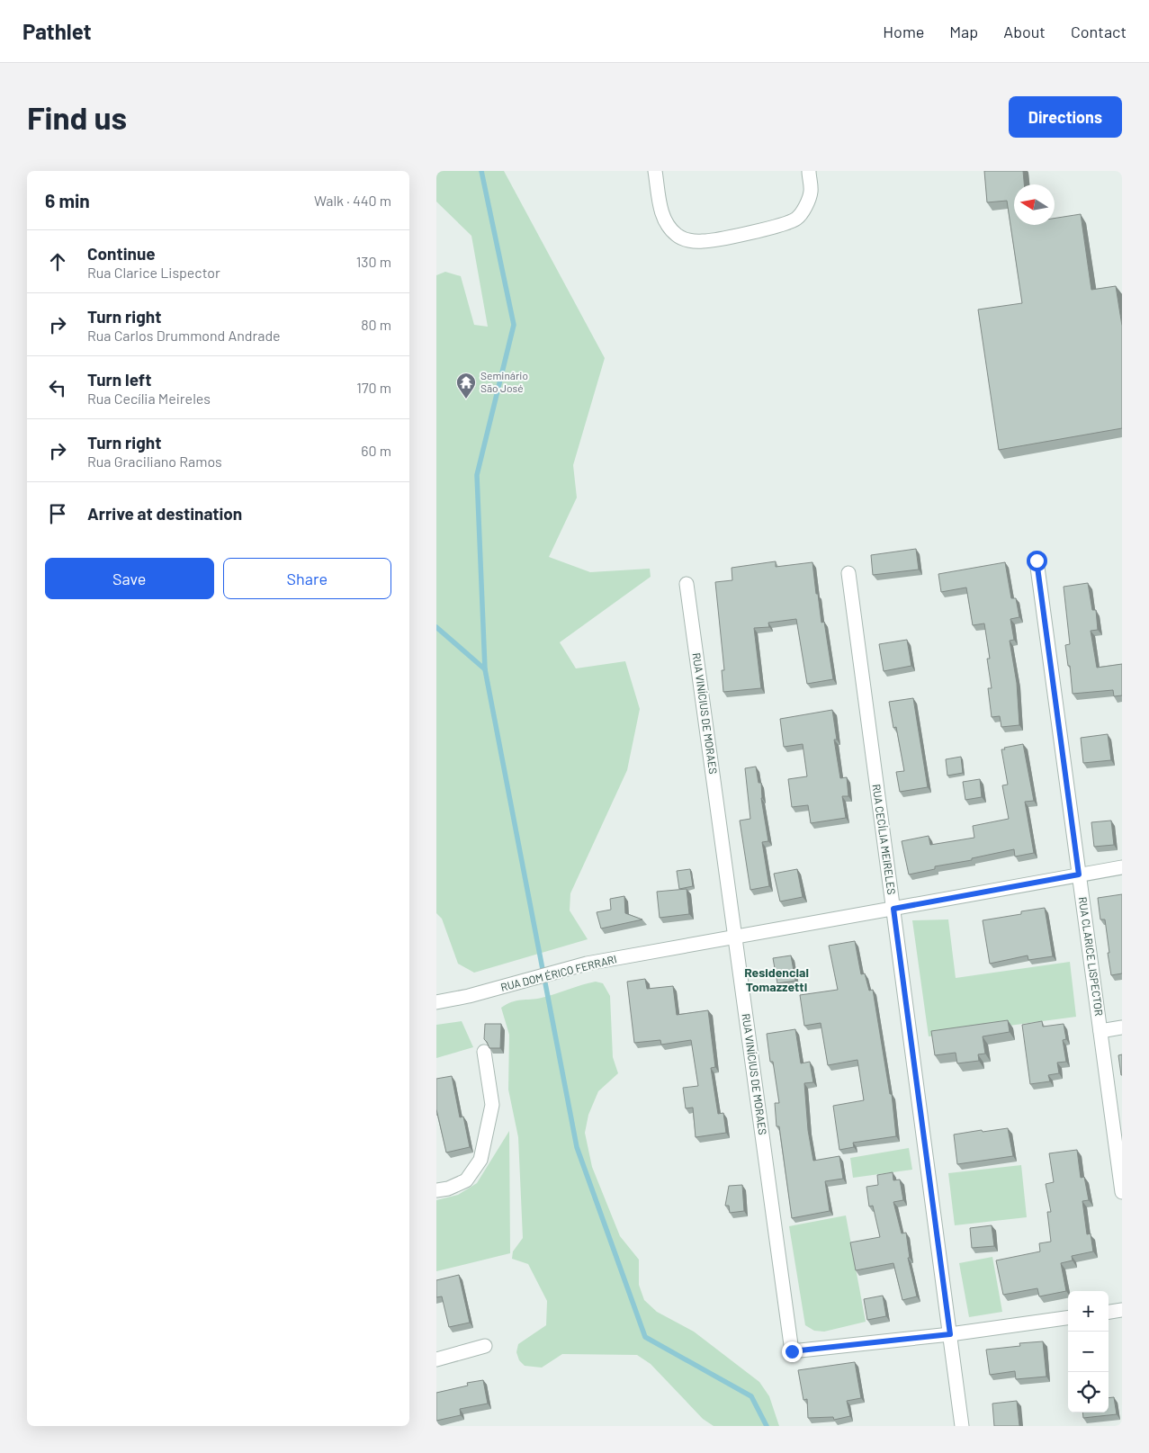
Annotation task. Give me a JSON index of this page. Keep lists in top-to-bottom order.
{
  "streets": {
    "street": [
      "RUA VINÍCIUS DE MORAES",
      "RUA CECÍLIA MEIRELES",
      "RUA CLARICE LISPECTOR",
      "RUA DOM ÉRICO FERRARI"
    ]
  },
  "crossings": [
    ["RUA VINÍCIUS DE MORAES", "RUA CECÍLIA MEIRELES"],
    ["RUA VINÍCIUS DE MORAES", "RUA DOM ÉRICO FERRARI"],
    ["RUA CECÍLIA MEIRELES", "RUA DOM ÉRICO FERRARI"],
    ["RUA CLARICE LISPECTOR", "RUA DOM ÉRICO FERRARI"]
  ],
  "districts": ["Residencial Tomazzetti"],
  "places": {
    "temple": ["Seminário São José"]
  },
  "north": "left",
  "page": {
    "header": "Pathlet",
    "nav": [
      "Home",
      "Map",
      "About",
      "Contact"
    ],
    "buttons": [
      "Directions",
      ["Save", "Share"]
    ],
    "title": "Find us",
    "heading": ["6 min", "Walk · 440 m"],
    "list": [
      ["Continue", "Rua Clarice Lispector", "130 m"],
      ["Turn right", "Rua Carlos Drummond Andrade", "80 m"],
      ["Turn left", "Rua Cecília Meireles", "170 m"],
      ["Turn right", "Rua Graciliano Ramos", "60 m"],
      "Arrive at destination"
    ],
    "map_buttons": ["+", "−"]
  }
}
